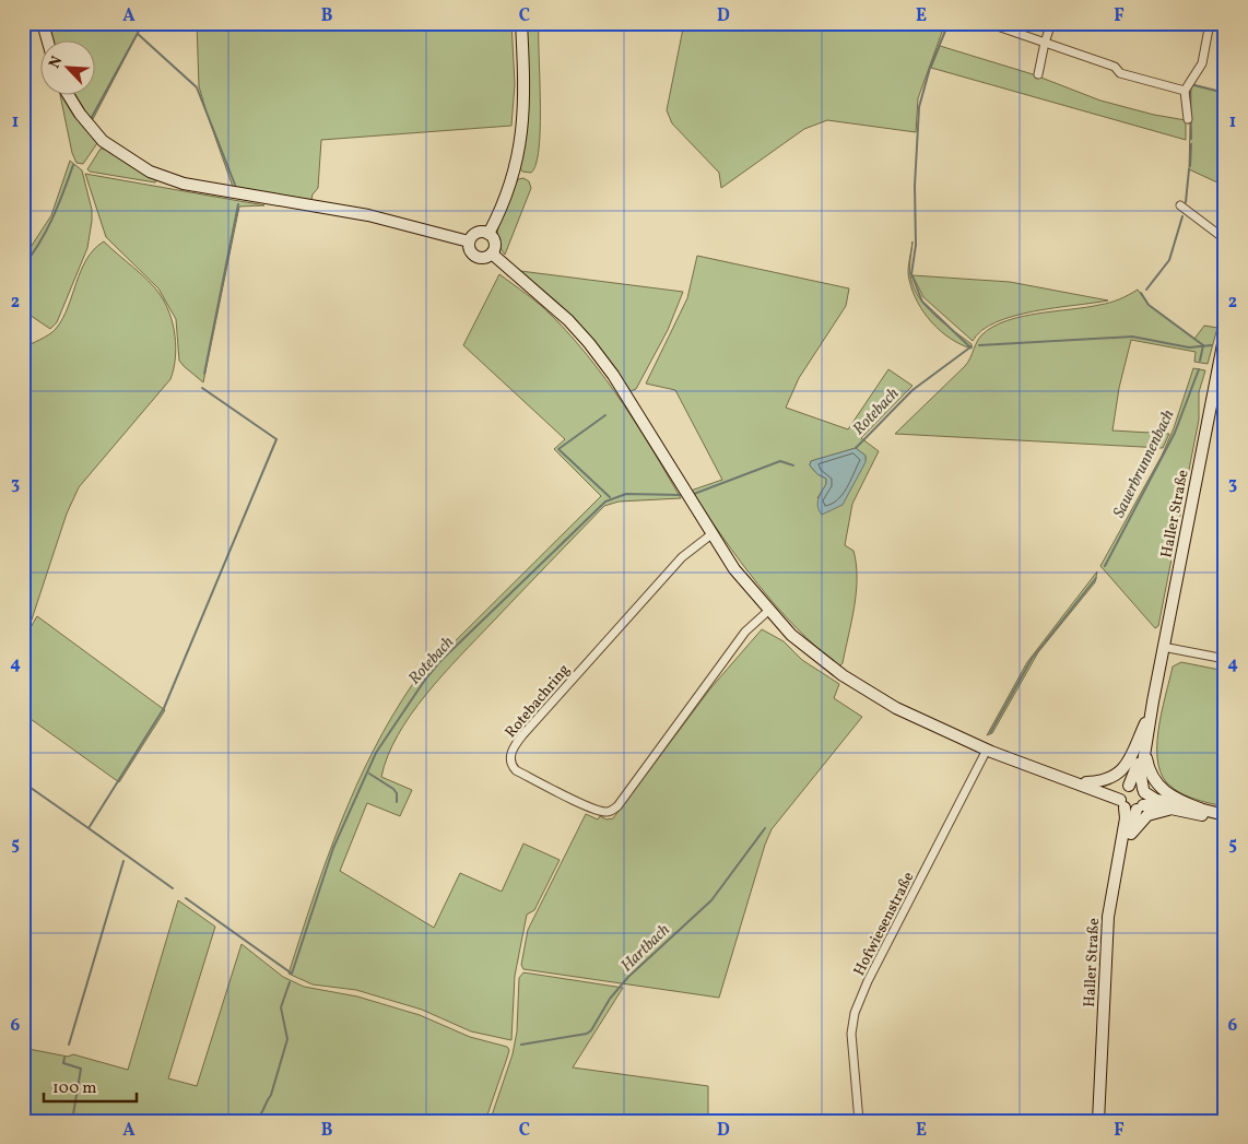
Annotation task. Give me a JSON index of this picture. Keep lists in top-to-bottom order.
{
  "streets": {
    "main road": ["Haller Straße"],
    "street": ["Rotebachring", "Hofwiesenstraße"]
  },
  "water": ["Rotebach", "Sauerbrunnenbach", "Hartbach"],
  "scale_bar": "100 m",
  "north": "top left",
  "grid": {
    "columns": [
      "A",
      "B",
      "C",
      "D",
      "E",
      "F"
    ],
    "rows": [
      "1",
      "2",
      "3",
      "4",
      "5",
      "6"
    ]
  }
}
